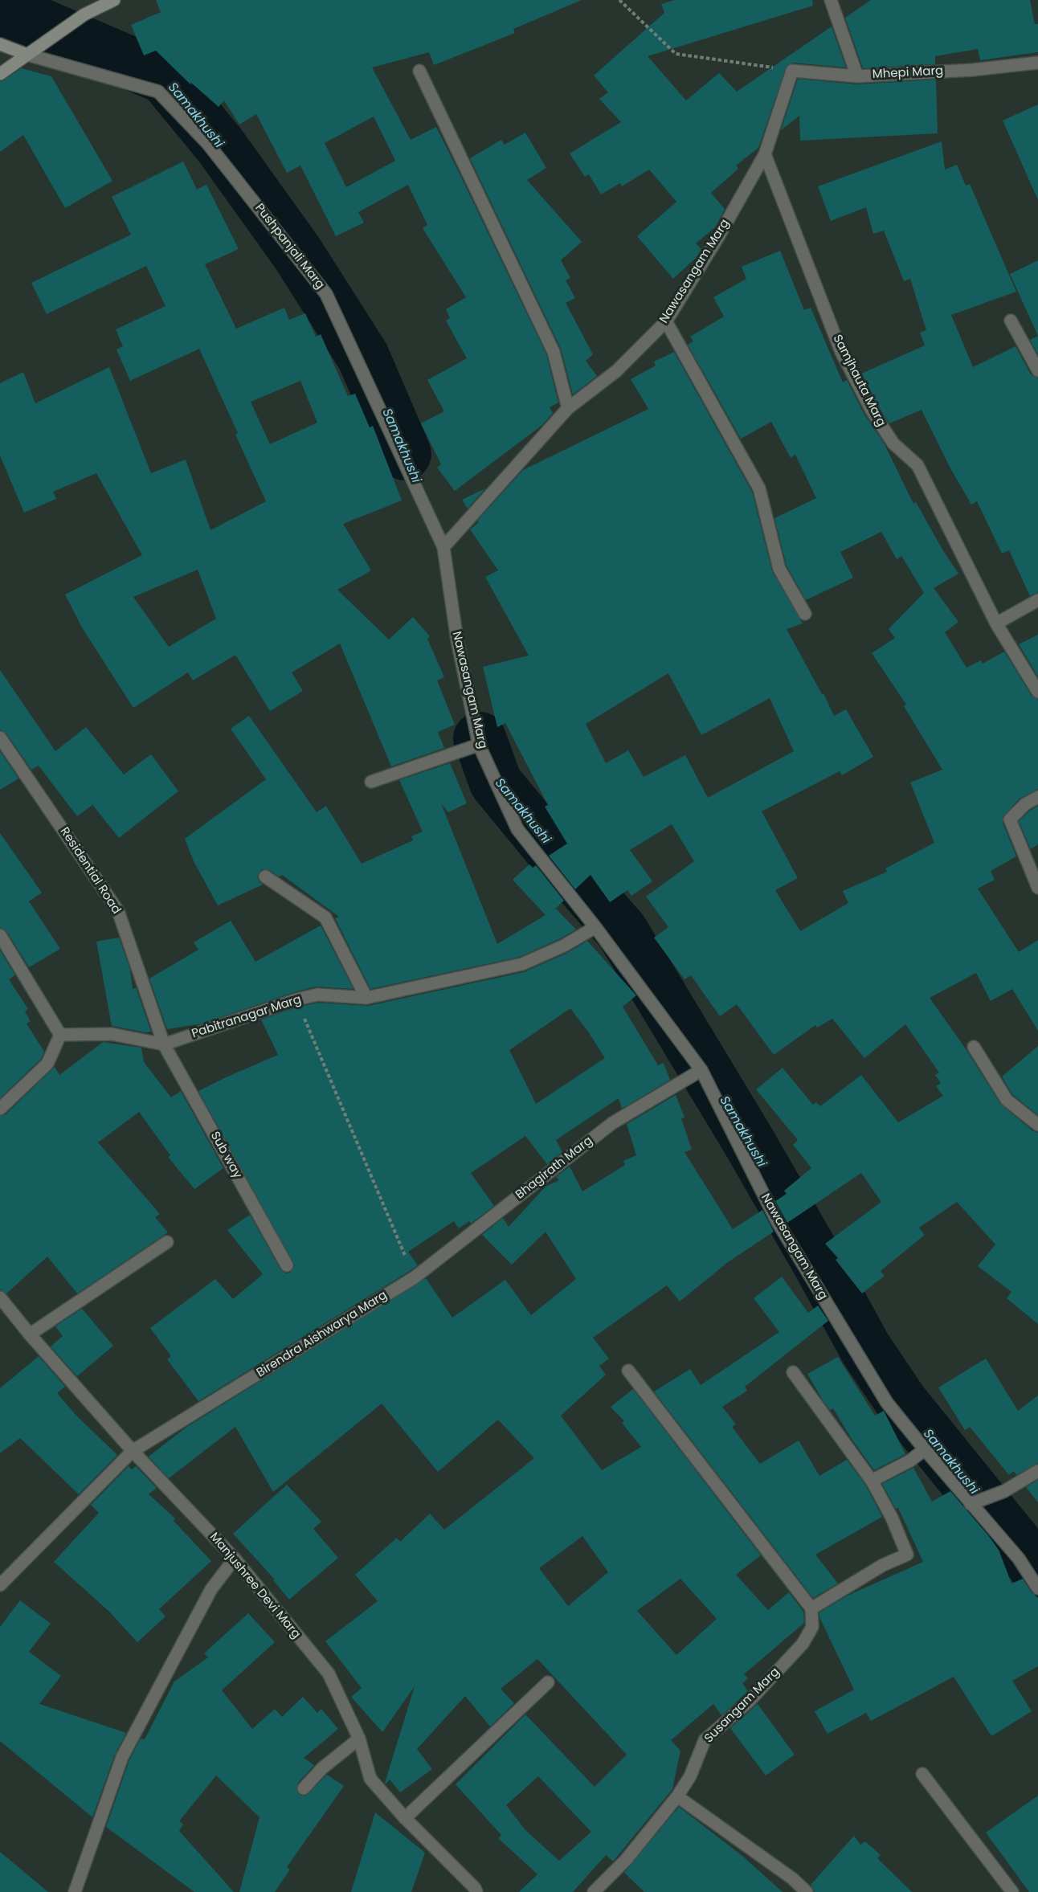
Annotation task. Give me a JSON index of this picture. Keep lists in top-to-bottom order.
{
  "streets": {
    "street": [
      "Mhepi Marg",
      "Pushpanjali Marg",
      "Nawasangam Marg",
      "Samjhauta Marg",
      "Residential Road",
      "Pabitranagar Marg",
      "Sub way",
      "Bhagirath Marg",
      "Birendra Aishwarya Marg",
      "Manjushree Devi Marg",
      "Susangam Marg"
    ]
  },
  "crossings": [
    ["Pushpanjali Marg", "Nawasangam Marg"],
    ["Nawasangam Marg", "Samjhauta Marg"],
    ["Nawasangam Marg", "Pabitranagar Marg"],
    ["Nawasangam Marg", "Bhagirath Marg"],
    ["Residential Road", "Pabitranagar Marg"],
    ["Residential Road", "Sub way"],
    ["Pabitranagar Marg", "Sub way"],
    ["Bhagirath Marg", "Birendra Aishwarya Marg"],
    ["Birendra Aishwarya Marg", "Manjushree Devi Marg"]
  ],
  "water": ["Samakhushi"]
}
